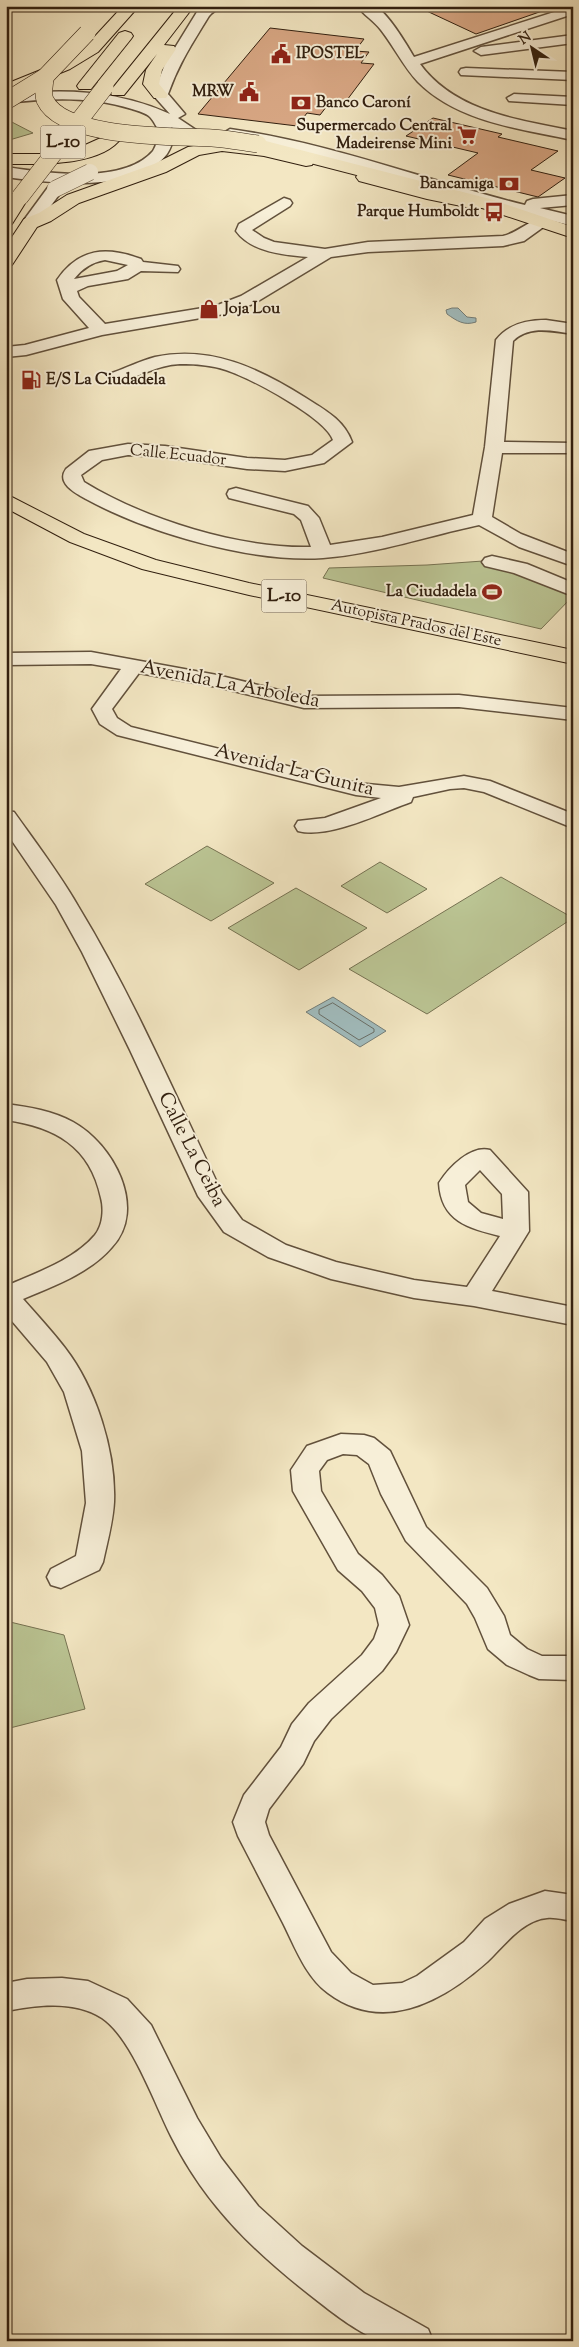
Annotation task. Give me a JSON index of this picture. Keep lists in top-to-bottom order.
{
  "streets": {
    "main road": ["L-10", "Autopista Prados del Este"],
    "street": [
      "Calle Ecuador",
      "Avenida La Arboleda",
      "Avenida La Gunita",
      "Calle La Ceiba"
    ]
  },
  "crossings": [
    ["Avenida La Arboleda", "Avenida La Gunita"]
  ],
  "places": {
    "public building": ["IPOSTEL", "MRW"],
    "bank": ["Banco Caroní", "Bancamiga"],
    "supermarket": ["Supermercado Central Madeirense Mini"],
    "bus stop": ["Parque Humboldt"],
    "shop": ["Joja Lou"],
    "fuel station": ["E/S La Ciudadela"],
    "sports": ["La Ciudadela"]
  },
  "north": "top left"
}
